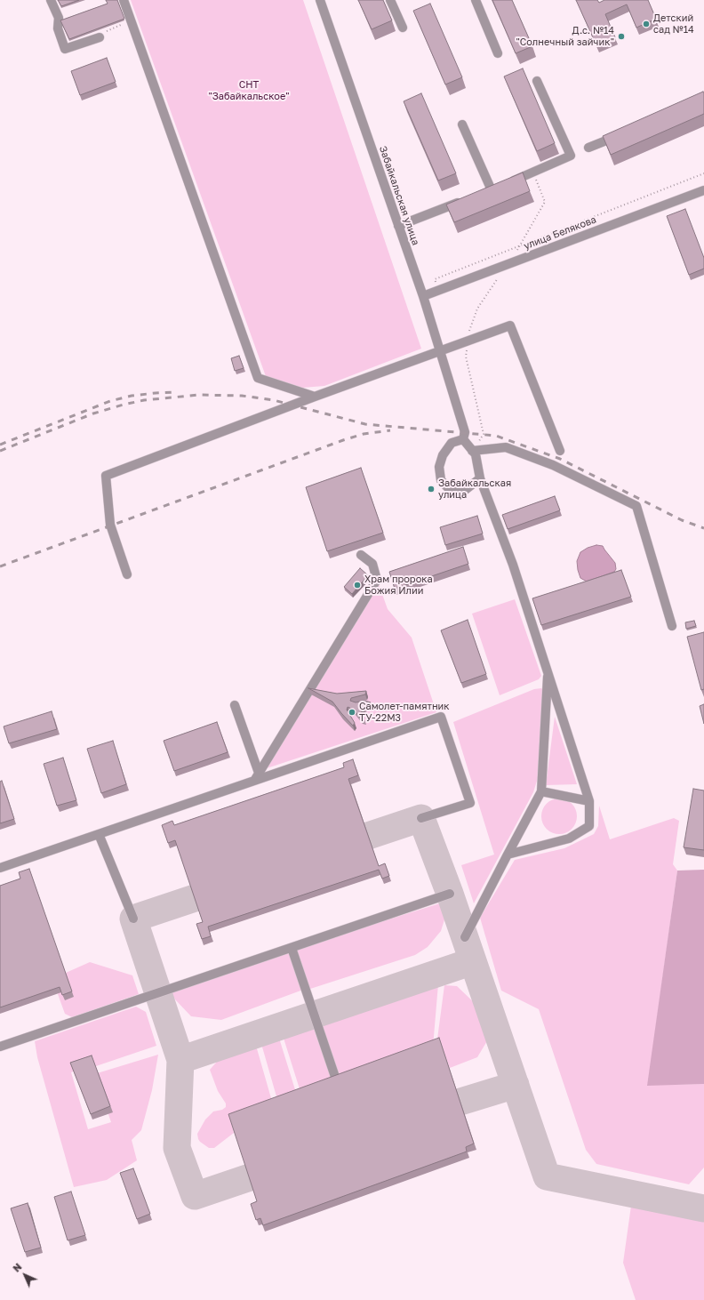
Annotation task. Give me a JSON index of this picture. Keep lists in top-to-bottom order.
{
  "streets": {
    "street": ["Забайкальская улица", "улица Белякова"]
  },
  "crossings": [
    ["Забайкальская улица", "улица Белякова"]
  ],
  "parks": ["СНТ \"Забайкальское\""],
  "places": [
    "Детский сад №14",
    "Д.с. №14 \"Солнечный зайчик\"",
    "Забайкальская улица",
    "Храм пророка Божия Илии",
    "Самолет-памятник ТУ-22М3"
  ],
  "north": "top left"
}
